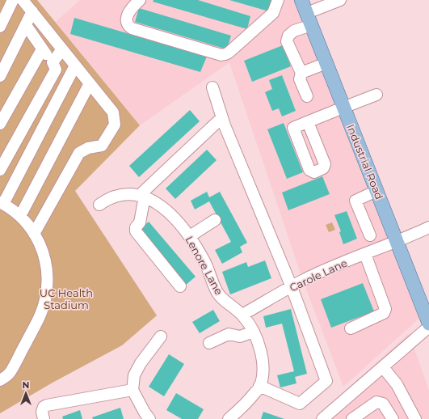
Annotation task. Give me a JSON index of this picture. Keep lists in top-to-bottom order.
{
  "streets": {
    "main road": ["Industrial Road"],
    "street": ["Lenore Lane", "Carole Lane"]
  },
  "crossings": [
    ["Industrial Road", "Carole Lane"],
    ["Lenore Lane", "Carole Lane"]
  ],
  "parks": ["UC Health Stadium"],
  "north": "top"
}
